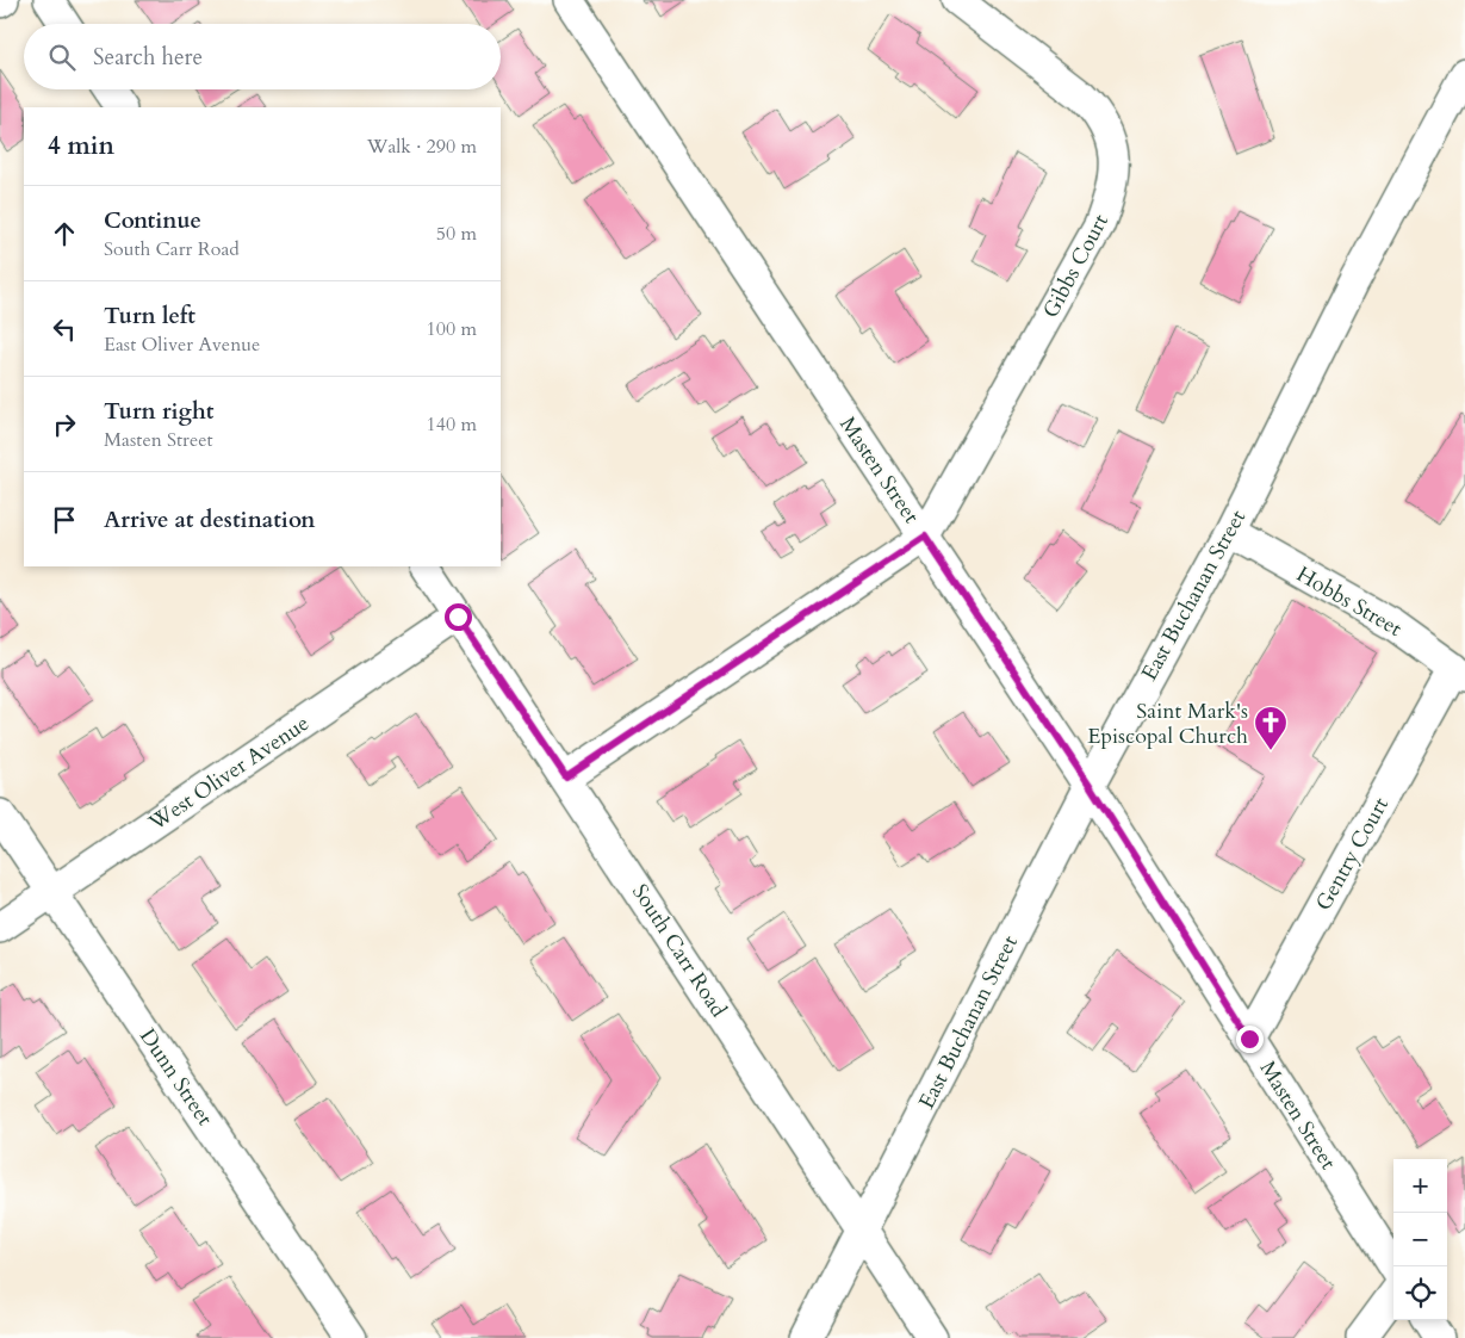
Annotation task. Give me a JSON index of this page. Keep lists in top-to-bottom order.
{
  "streets": {
    "street": [
      "Gibbs Court",
      "Masten Street",
      "East Buchanan Street",
      "Hobbs Street",
      "West Oliver Avenue",
      "Gentry Court",
      "South Carr Road",
      "Dunn Street"
    ]
  },
  "crossings": [
    ["Gibbs Court", "Masten Street"],
    ["Masten Street", "East Buchanan Street"],
    ["Masten Street", "Gentry Court"],
    ["East Buchanan Street", "Hobbs Street"],
    ["East Buchanan Street", "South Carr Road"],
    ["Hobbs Street", "Gentry Court"],
    ["West Oliver Avenue", "South Carr Road"],
    ["West Oliver Avenue", "Dunn Street"]
  ],
  "places": {
    "church": ["Saint Mark's Episcopal Church"]
  },
  "page": {
    "search": "Search here",
    "heading": ["4 min", "Walk · 290 m"],
    "list": [
      ["Continue", "South Carr Road", "50 m"],
      ["Turn left", "East Oliver Avenue", "100 m"],
      ["Turn right", "Masten Street", "140 m"],
      "Arrive at destination"
    ],
    "map_buttons": ["+", "−"]
  }
}
